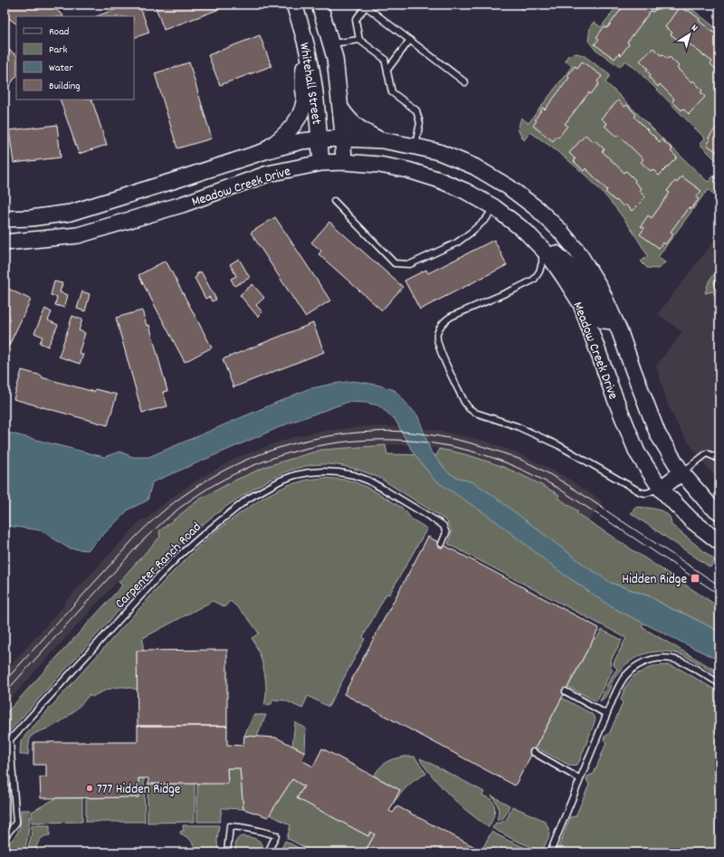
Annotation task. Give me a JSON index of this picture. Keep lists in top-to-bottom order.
{
  "streets": {
    "street": ["Whitehall Street", "Meadow Creek Drive"],
    "lane": ["Carpenter Ranch Road"]
  },
  "crossings": [
    ["Whitehall Street", "Meadow Creek Drive"]
  ],
  "places": {
    "transit": ["Hidden Ridge"],
    "other": ["777 Hidden Ridge"]
  },
  "legend": [
    "Road",
    "Park",
    "Water",
    "Building"
  ],
  "north": "top right"
}
